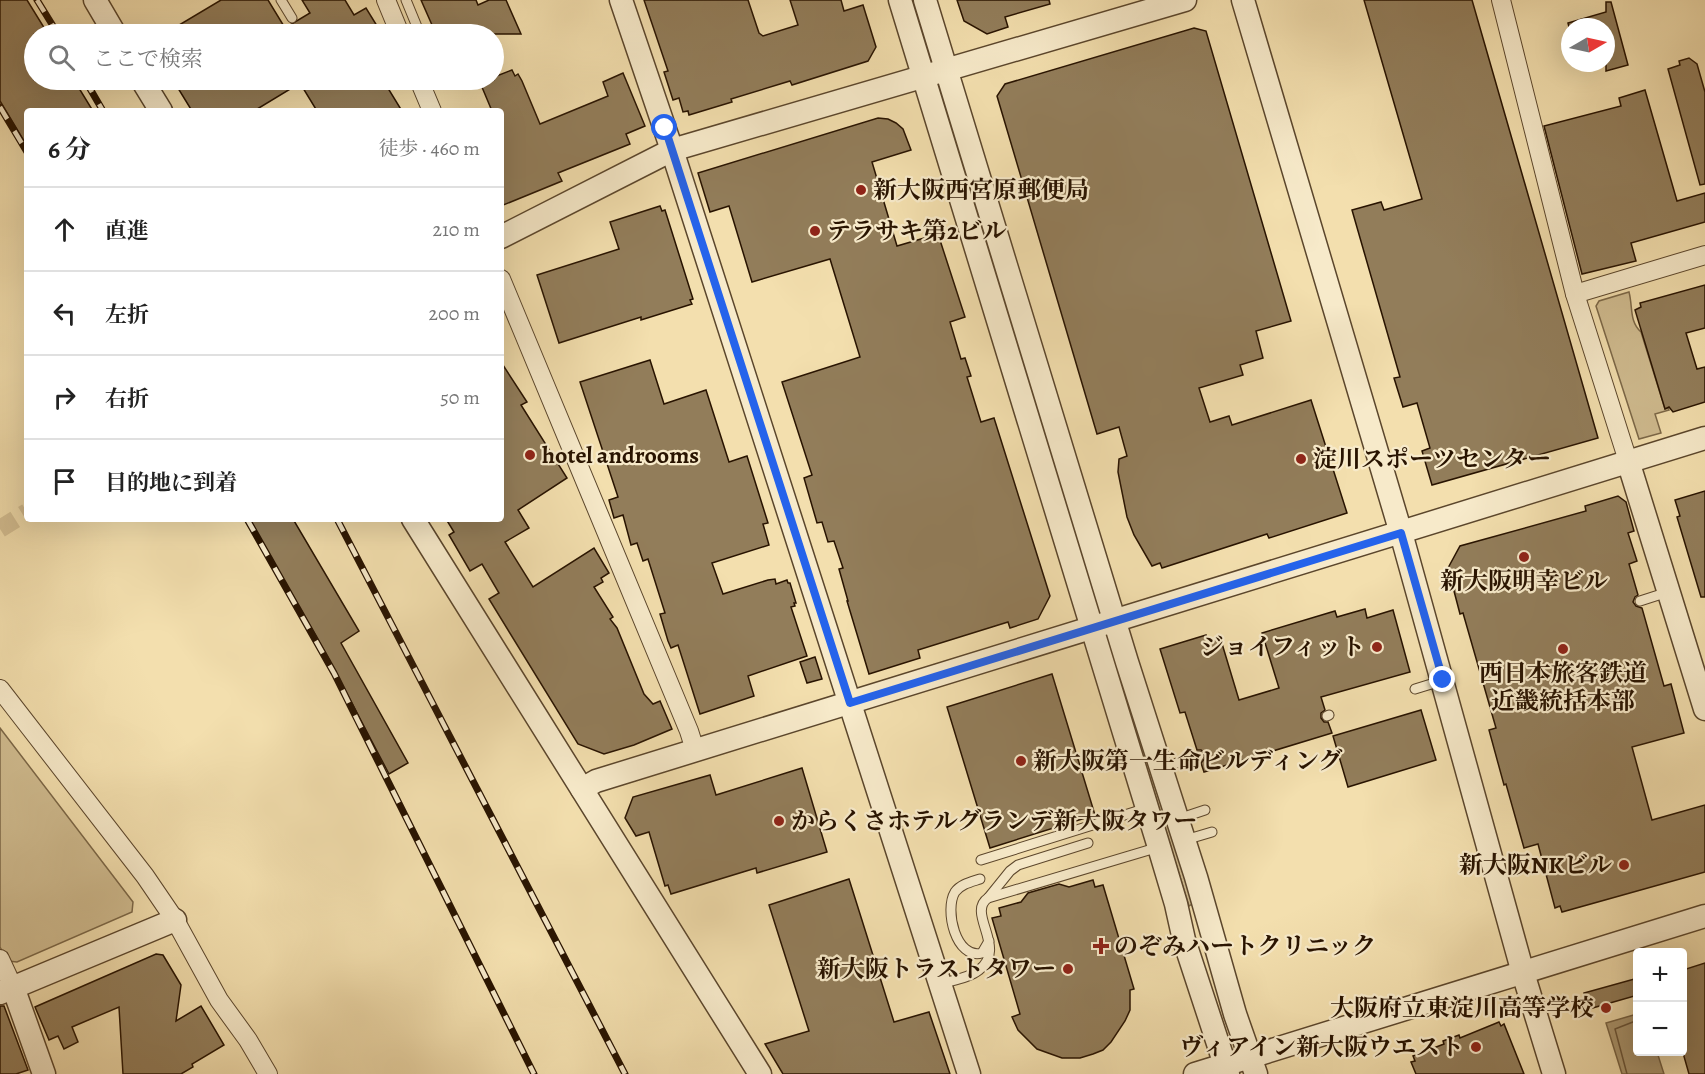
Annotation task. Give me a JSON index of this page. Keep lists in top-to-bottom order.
{
  "places": {
    "other": [
      "新大阪西宮原郵便局",
      "テラサキ第2ビル",
      "hotel androoms",
      "淀川スポーツセンター",
      "新大阪明幸ビル",
      "ジョイフィット",
      "西日本旅客鉄道 近畿統括本部",
      "新大阪第一生命ビルディング",
      "からくさホテルグランデ新大阪タワー",
      "新大阪NKビル",
      "新大阪トラストタワー",
      "大阪府立東淀川高等学校",
      "ヴィアイン新大阪ウエスト"
    ],
    "health": ["のぞみハートクリニック"]
  },
  "north": "right",
  "page": {
    "search": "ここで検索",
    "heading": ["6 分", "徒歩 · 460 m"],
    "list": [
      ["直進", "210 m"],
      ["左折", "200 m"],
      ["右折", "50 m"],
      "目的地に到着"
    ],
    "map_buttons": ["+", "−"]
  }
}
